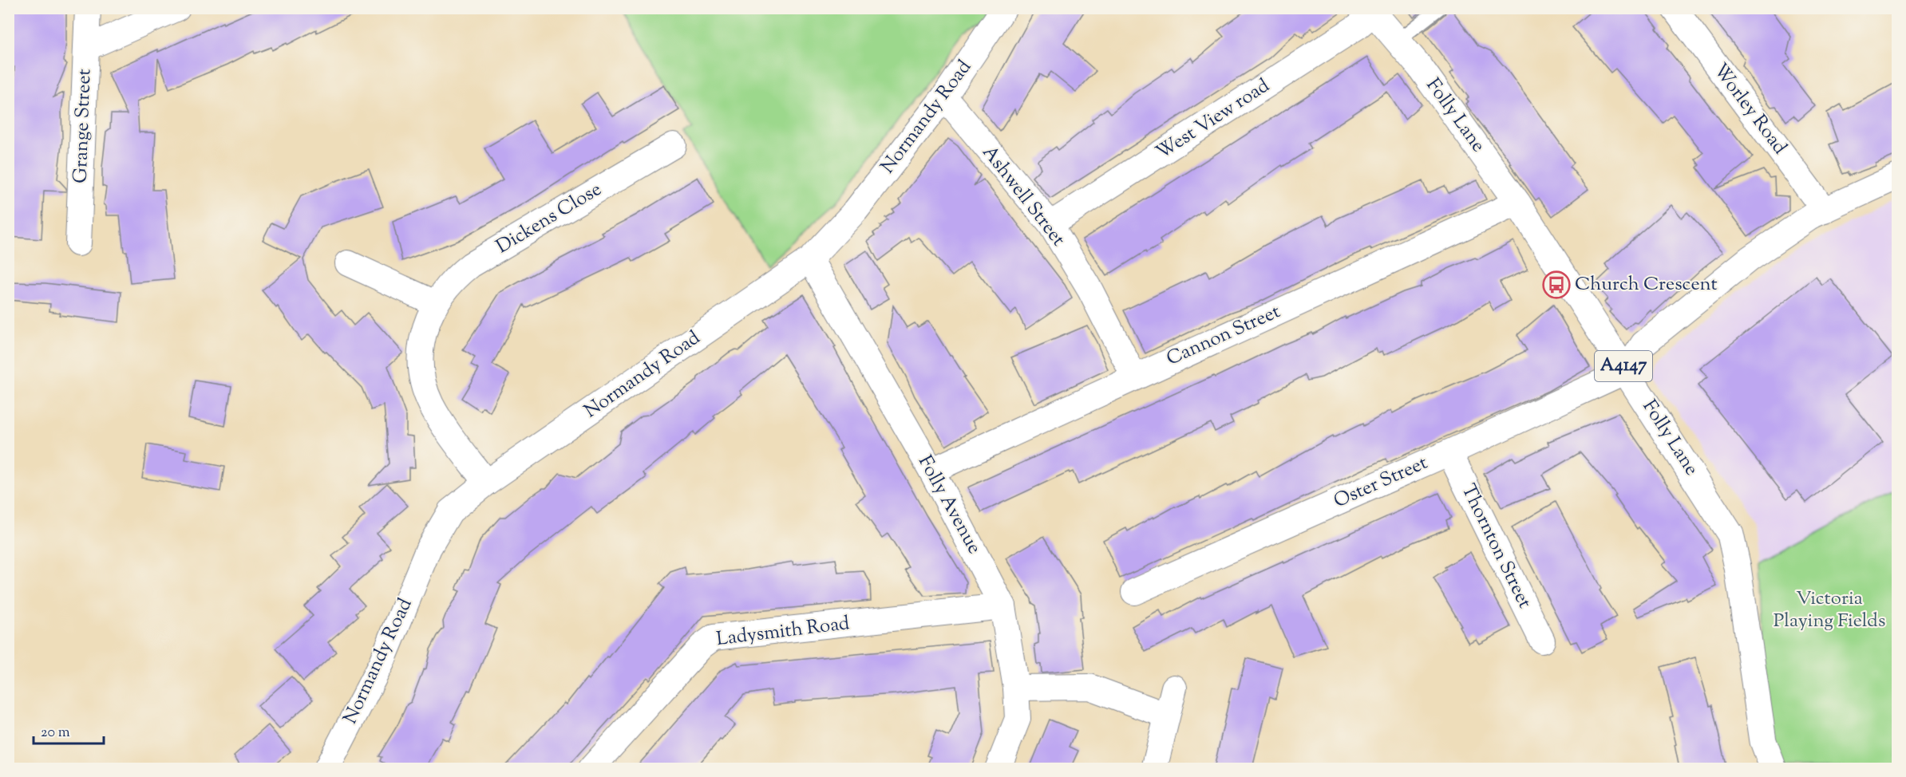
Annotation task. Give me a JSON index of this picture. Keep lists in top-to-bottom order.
{
  "streets": {
    "main road": ["Folly Lane", "A4147"],
    "street": [
      "Worley Road",
      "Normandy Road",
      "West View road",
      "Grange Street",
      "Ashwell Street",
      "Dickens Close",
      "Cannon Street",
      "Oster Street",
      "Folly Avenue",
      "Thornton Street",
      "Ladysmith Road"
    ]
  },
  "crossings": [
    ["Folly Lane", "West View road"],
    ["Folly Lane", "Cannon Street"],
    ["Folly Lane", "Oster Street"],
    ["Normandy Road", "Ashwell Street"],
    ["Normandy Road", "Dickens Close"],
    ["Normandy Road", "Folly Avenue"],
    ["West View road", "Ashwell Street"],
    ["Ashwell Street", "Cannon Street"],
    ["Cannon Street", "Folly Avenue"],
    ["Oster Street", "Thornton Street"],
    ["Folly Avenue", "Ladysmith Road"]
  ],
  "parks": ["Victoria Playing Fields"],
  "places": {
    "bus stop": ["Church Crescent"]
  },
  "scale_bar": "20 m"
}
